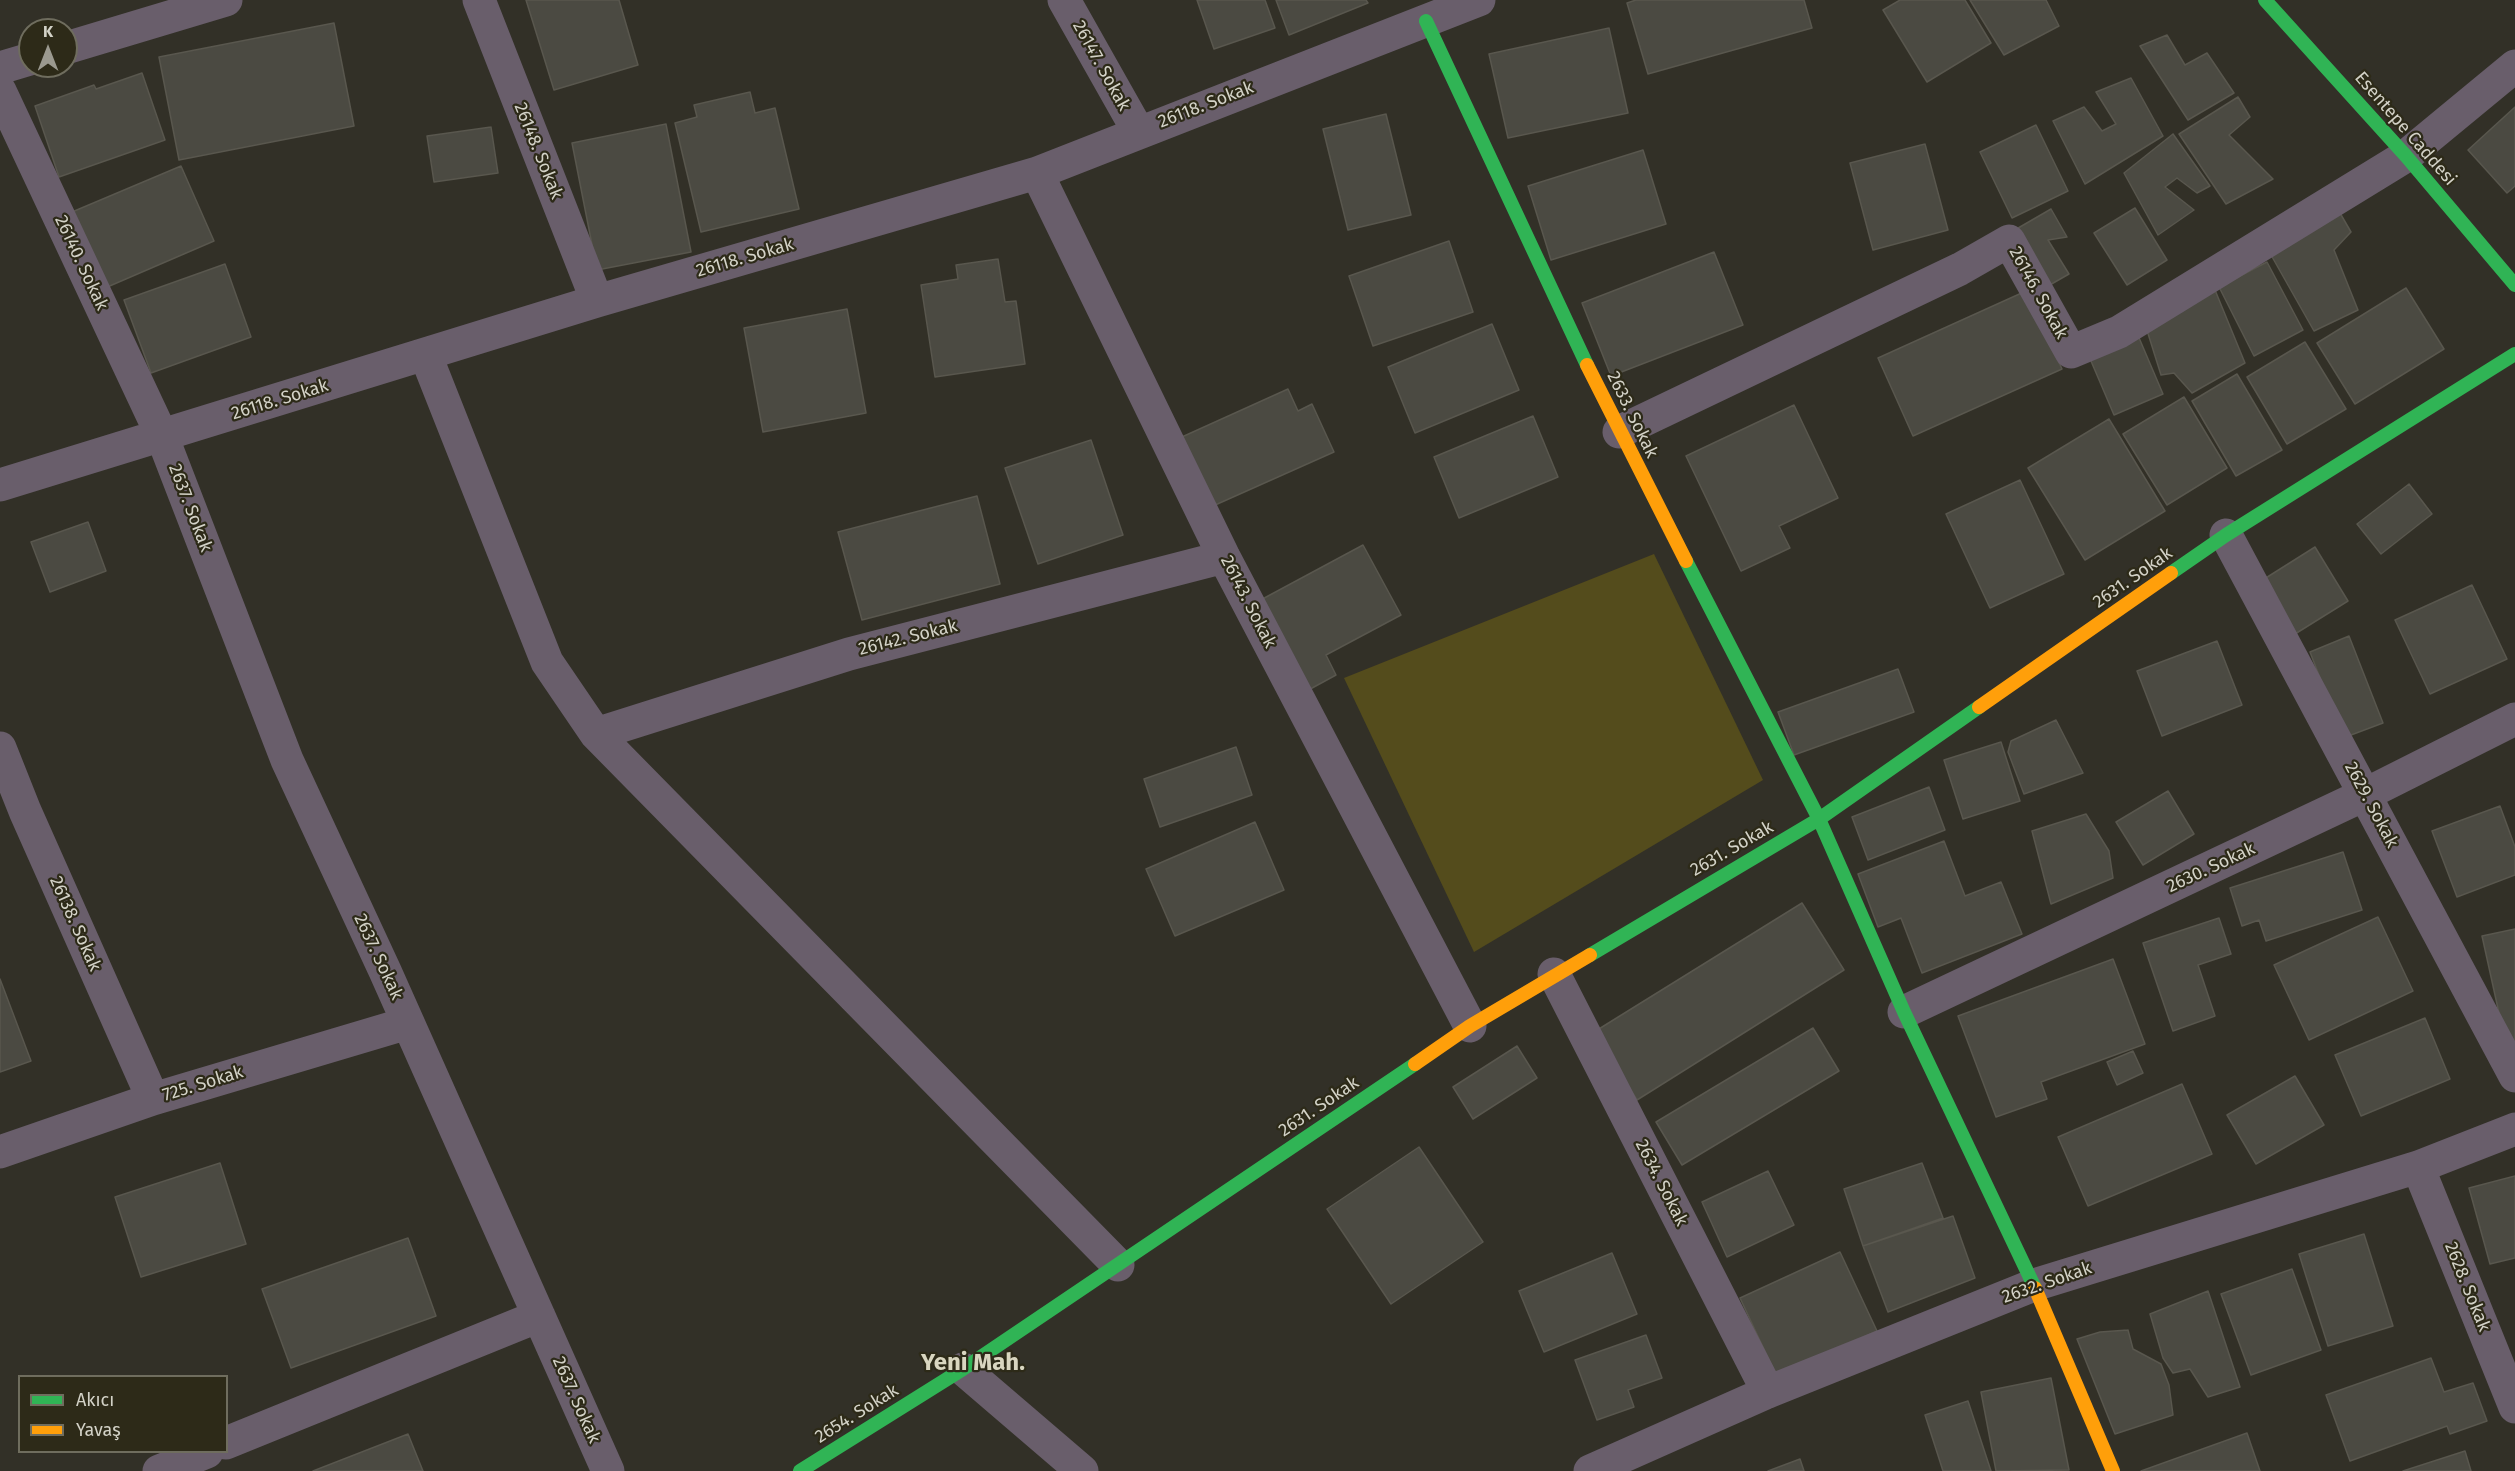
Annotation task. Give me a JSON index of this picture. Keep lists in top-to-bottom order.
{
  "streets": {
    "street": [
      "26147. Sokak",
      "26118. Sokak",
      "Esentepe Caddesi",
      "26148. Sokak",
      "26140. Sokak",
      "26146. Sokak",
      "2633. Sokak",
      "2637. Sokak",
      "2631. Sokak",
      "26143. Sokak",
      "26142. Sokak",
      "2629. Sokak",
      "2630. Sokak",
      "26138. Sokak",
      "725. Sokak",
      "2634. Sokak",
      "2632. Sokak",
      "2628. Sokak",
      "2654. Sokak"
    ]
  },
  "crossings": [
    ["26147. Sokak", "26118. Sokak"],
    ["26118. Sokak", "26148. Sokak"],
    ["26118. Sokak", "26140. Sokak"],
    ["26118. Sokak", "2633. Sokak"],
    ["26118. Sokak", "2637. Sokak"],
    ["26118. Sokak", "26143. Sokak"],
    ["Esentepe Caddesi", "26146. Sokak"],
    ["26140. Sokak", "2637. Sokak"],
    ["26146. Sokak", "2633. Sokak"],
    ["2633. Sokak", "2631. Sokak"],
    ["2633. Sokak", "2630. Sokak"],
    ["2633. Sokak", "2632. Sokak"],
    ["2637. Sokak", "725. Sokak"],
    ["2631. Sokak", "26143. Sokak"],
    ["2631. Sokak", "2629. Sokak"],
    ["2631. Sokak", "2634. Sokak"],
    ["2631. Sokak", "2654. Sokak"],
    ["26143. Sokak", "26142. Sokak"],
    ["2629. Sokak", "2630. Sokak"],
    ["26138. Sokak", "725. Sokak"],
    ["2634. Sokak", "2632. Sokak"],
    ["2632. Sokak", "2628. Sokak"]
  ],
  "districts": ["Yeni Mah."],
  "legend": ["Akıcı", "Yavaş"],
  "north": "top"
}
